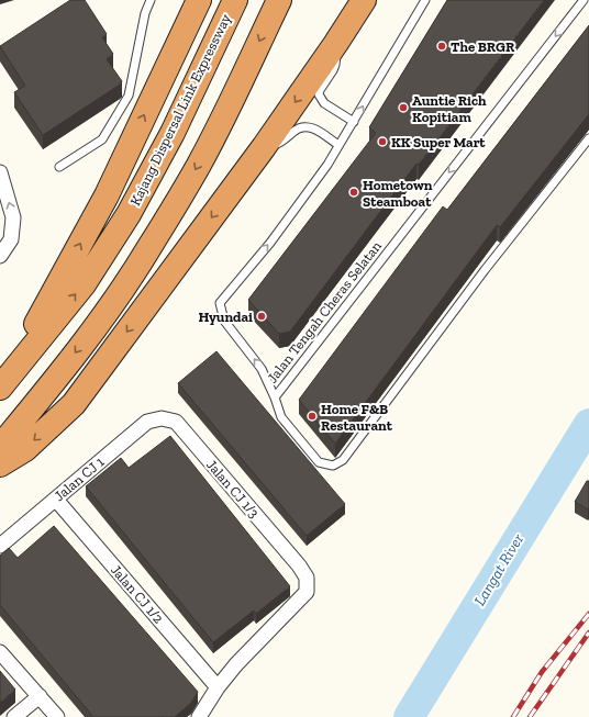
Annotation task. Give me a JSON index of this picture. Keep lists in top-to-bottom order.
{
  "streets": {
    "highway": ["Kajang Dispersal Link Expressway"],
    "street": ["Jalan CJ 1", "Jalan CJ 1/3", "Jalan CJ 1/2"],
    "lane": ["Jalan Tengah Cheras Selatan"]
  },
  "crossings": [
    ["Jalan CJ 1", "Jalan CJ 1/3"],
    ["Jalan CJ 1", "Jalan CJ 1/2"],
    ["Jalan CJ 1/3", "Jalan CJ 1/2"]
  ],
  "water": ["Langat River"],
  "places": [
    "The BRGR",
    "Auntie Rich Kopitiam",
    "KK Super Mart",
    "Hometown Steamboat",
    "Hyundai",
    "Home F&B Restaurant"
  ]
}
